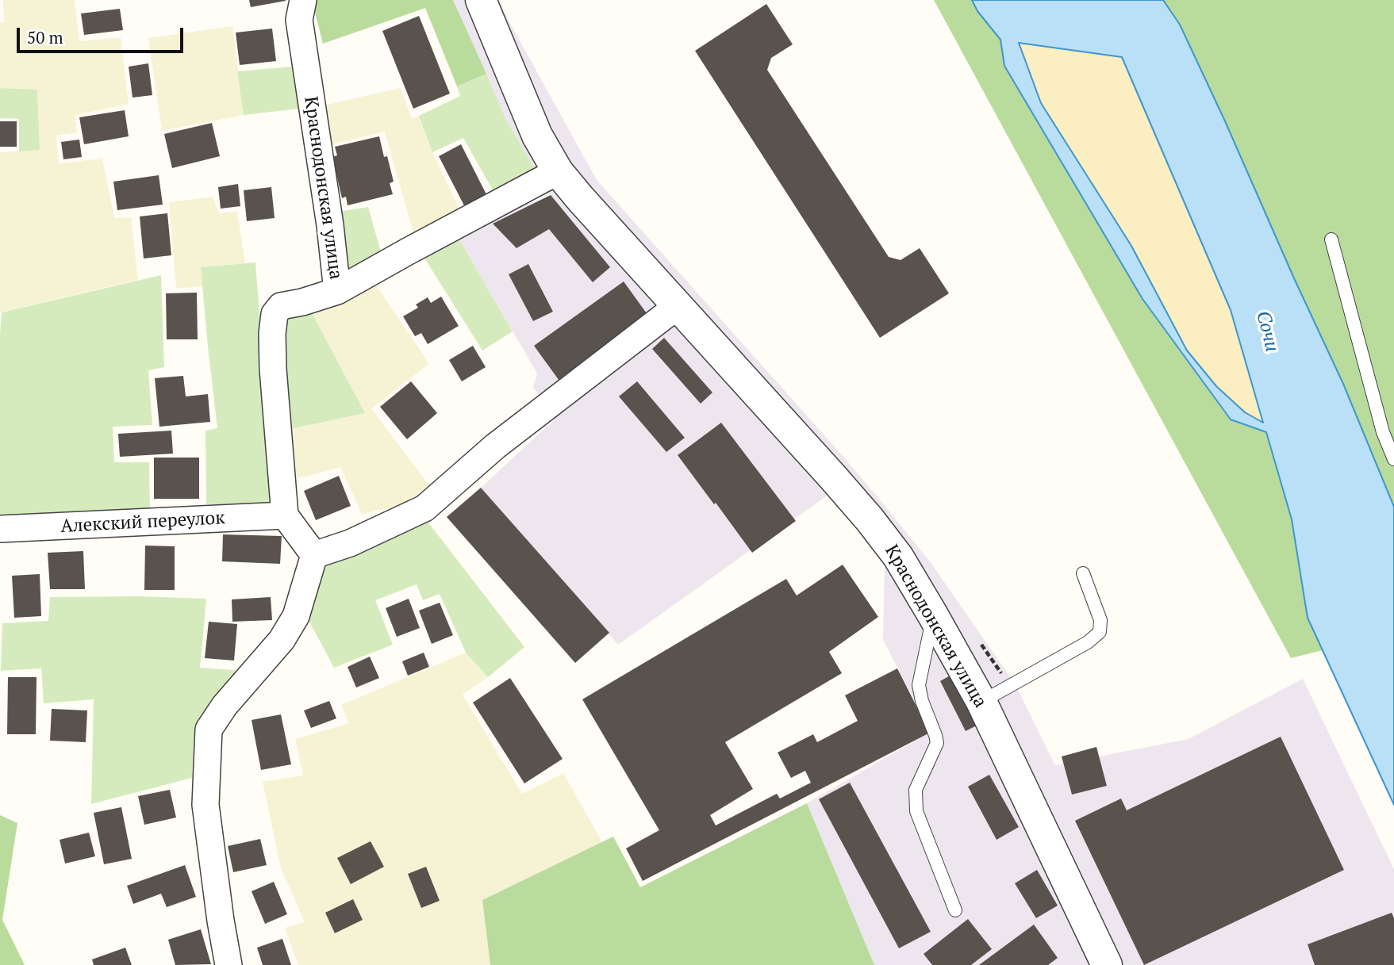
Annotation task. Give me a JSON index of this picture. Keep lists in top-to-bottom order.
{
  "streets": {
    "street": ["Краснодонская улица", "Алекский переулок"]
  },
  "crossings": [
    ["Краснодонская улица", "Алекский переулок"]
  ],
  "water": ["Сочи"],
  "scale_bar": "50 m"
}
